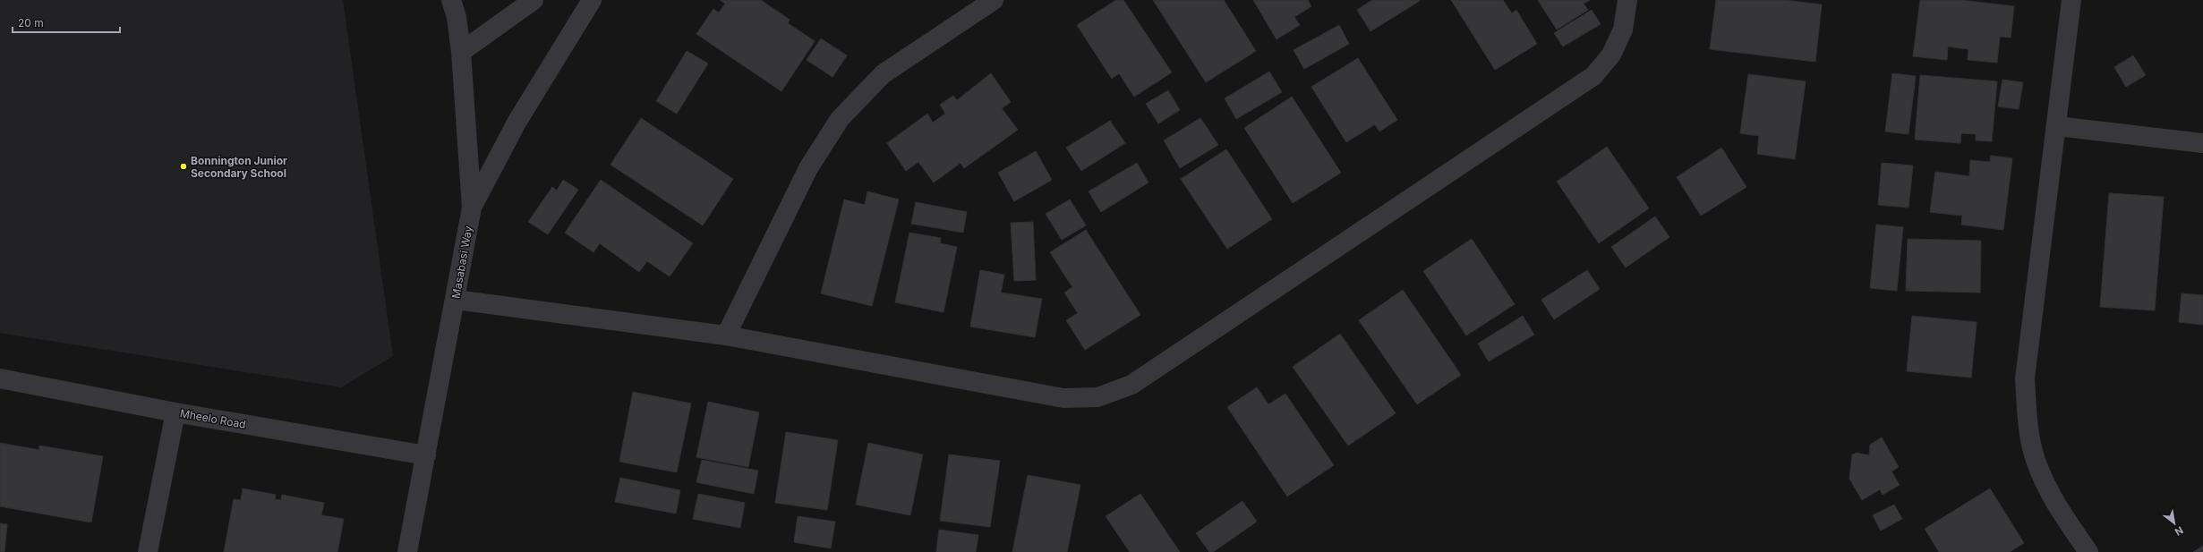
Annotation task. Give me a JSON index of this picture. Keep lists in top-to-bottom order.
{
  "streets": {
    "street": ["Masabasi Way", "Mheelo Road"]
  },
  "crossings": [
    ["Masabasi Way", "Mheelo Road"]
  ],
  "places": ["Bonnington Junior Secondary School"],
  "scale_bar": "20 m",
  "north": "bottom right"
}
